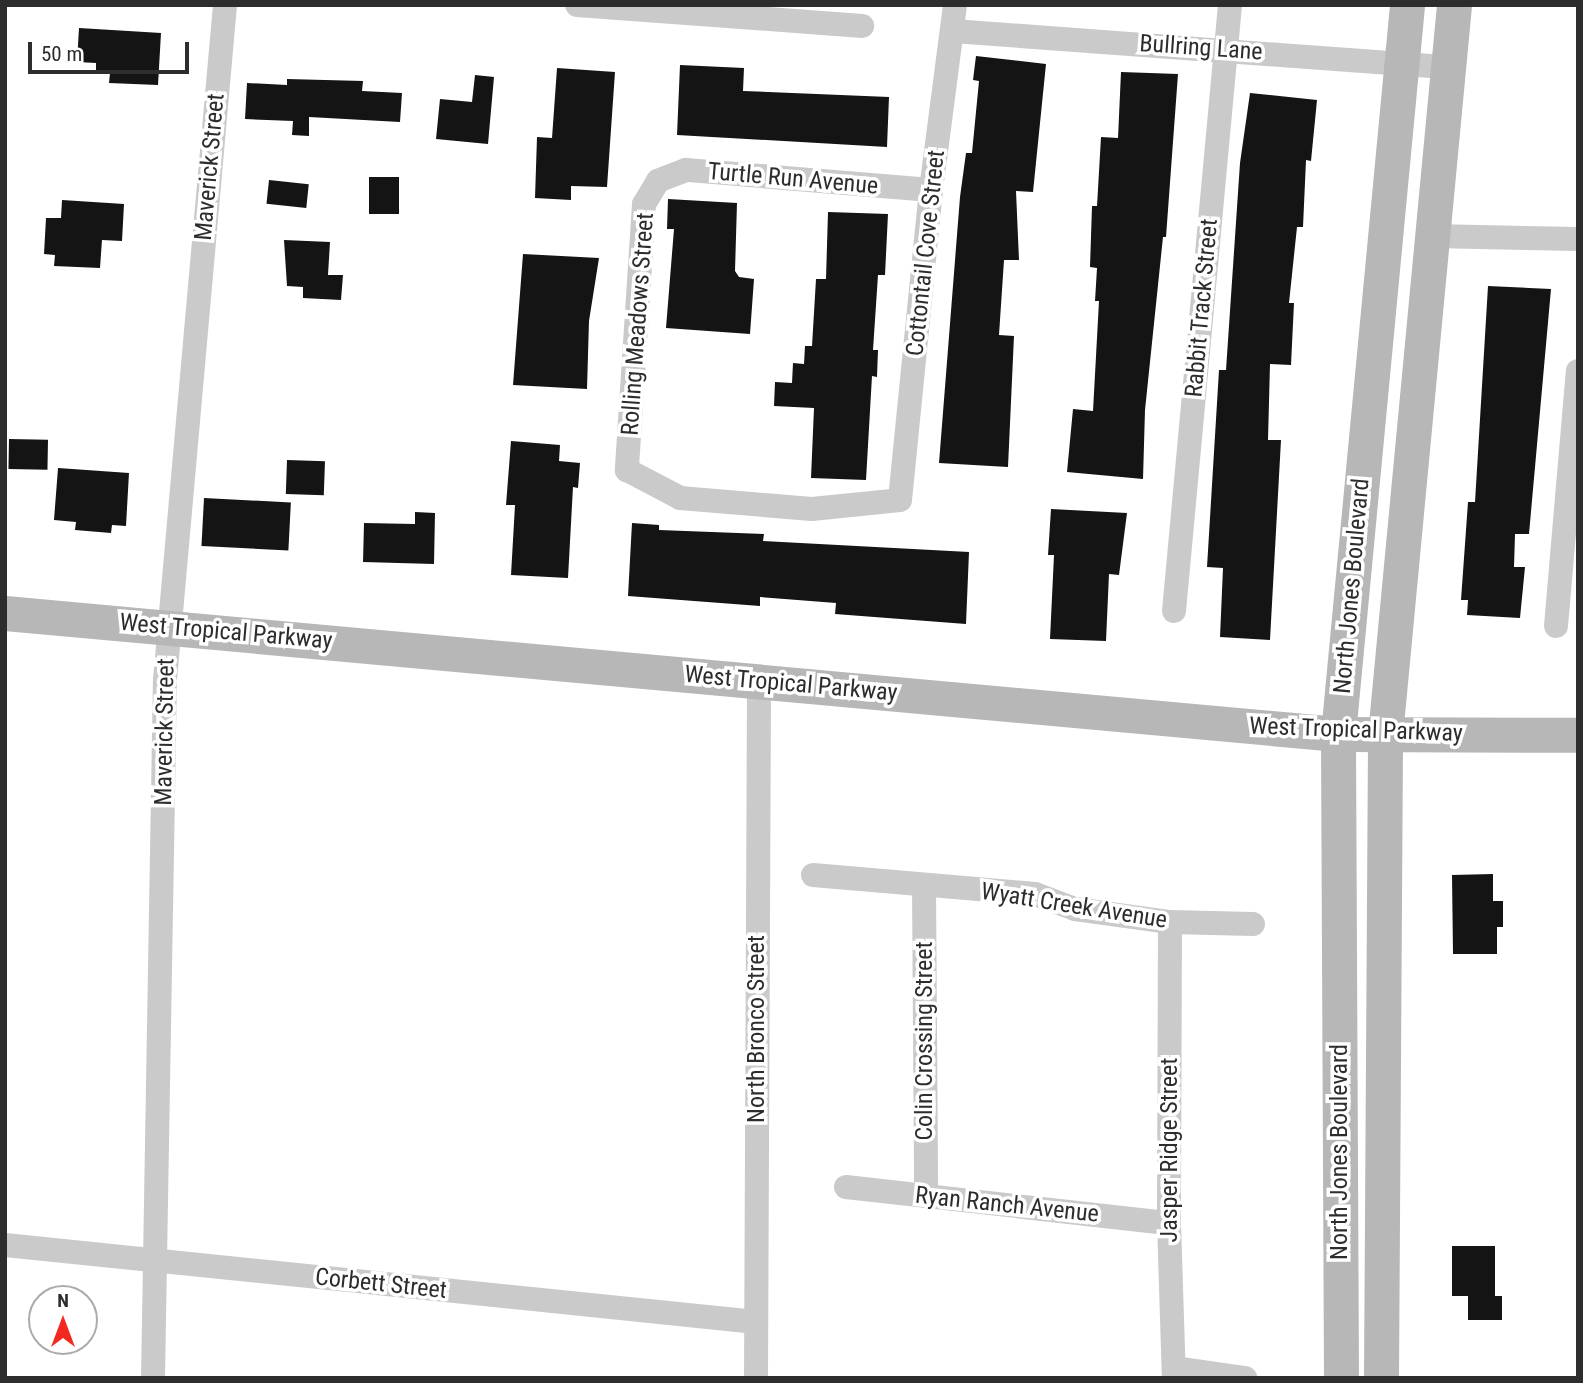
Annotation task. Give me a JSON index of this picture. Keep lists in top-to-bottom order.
{
  "streets": {
    "main road": ["North Jones Boulevard", "West Tropical Parkway"],
    "street": [
      "Bullring Lane",
      "Maverick Street",
      "Turtle Run Avenue",
      "Cottontail Cove Street",
      "Rabbit Track Street",
      "Rolling Meadows Street",
      "Wyatt Creek Avenue",
      "North Bronco Street",
      "Colin Crossing Street",
      "Jasper Ridge Street",
      "Ryan Ranch Avenue",
      "Corbett Street"
    ]
  },
  "crossings": [
    ["Bullring Lane", "Cottontail Cove Street"],
    ["Bullring Lane", "Rabbit Track Street"],
    ["Bullring Lane", "North Jones Boulevard"],
    ["Maverick Street", "West Tropical Parkway"],
    ["Maverick Street", "Corbett Street"],
    ["Turtle Run Avenue", "Cottontail Cove Street"],
    ["Turtle Run Avenue", "Rolling Meadows Street"],
    ["Cottontail Cove Street", "Rolling Meadows Street"],
    ["North Jones Boulevard", "West Tropical Parkway"],
    ["West Tropical Parkway", "North Bronco Street"],
    ["Wyatt Creek Avenue", "Colin Crossing Street"],
    ["Wyatt Creek Avenue", "Jasper Ridge Street"],
    ["North Bronco Street", "Corbett Street"],
    ["Colin Crossing Street", "Ryan Ranch Avenue"],
    ["Jasper Ridge Street", "Ryan Ranch Avenue"]
  ],
  "scale_bar": "50 m",
  "north": "top"
}
